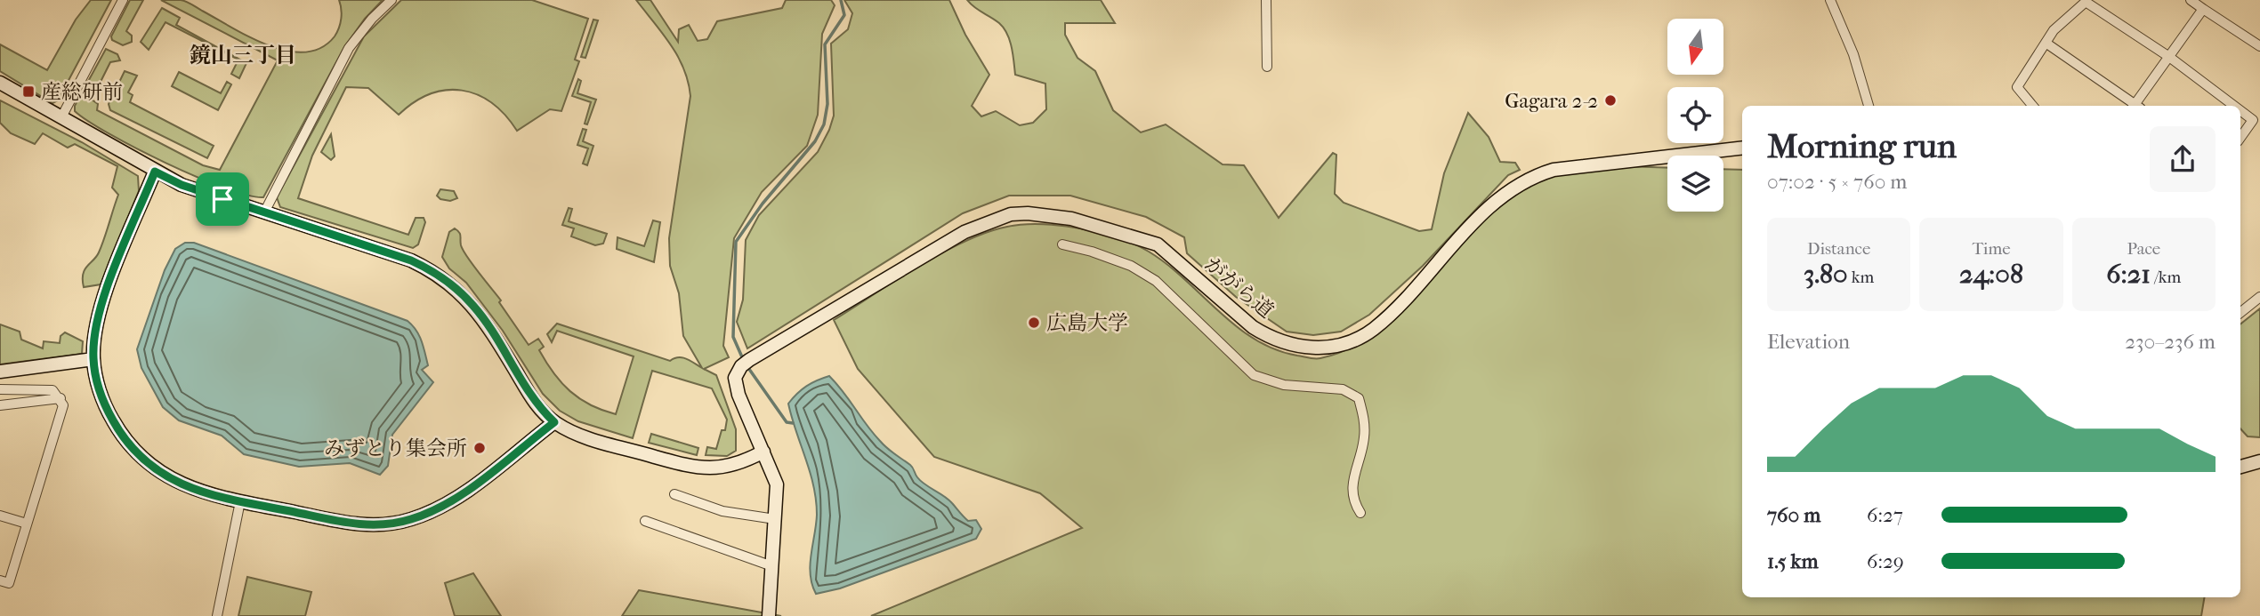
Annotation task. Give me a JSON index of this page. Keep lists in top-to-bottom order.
{
  "streets": {
    "street": ["ががら道"]
  },
  "districts": ["鏡山三丁目"],
  "places": {
    "transit": ["産総研前"],
    "other": ["Gagara 2-2", "広島大学", "みずとり集会所"]
  },
  "north": "bottom",
  "page": {
    "heading": ["Morning run", "07:02 · 5 × 760 m"],
    "stats": [
      ["Distance", "3.80 km"],
      ["Time", "24:08"],
      ["Pace", "6:21 /km"]
    ],
    "chart": ["Elevation", "230–236 m"],
    "list": [
      {
        "name": "760 m",
        "note": "6:27"
      },
      {
        "name": "1.5 km",
        "note": "6:29"
      }
    ]
  }
}
